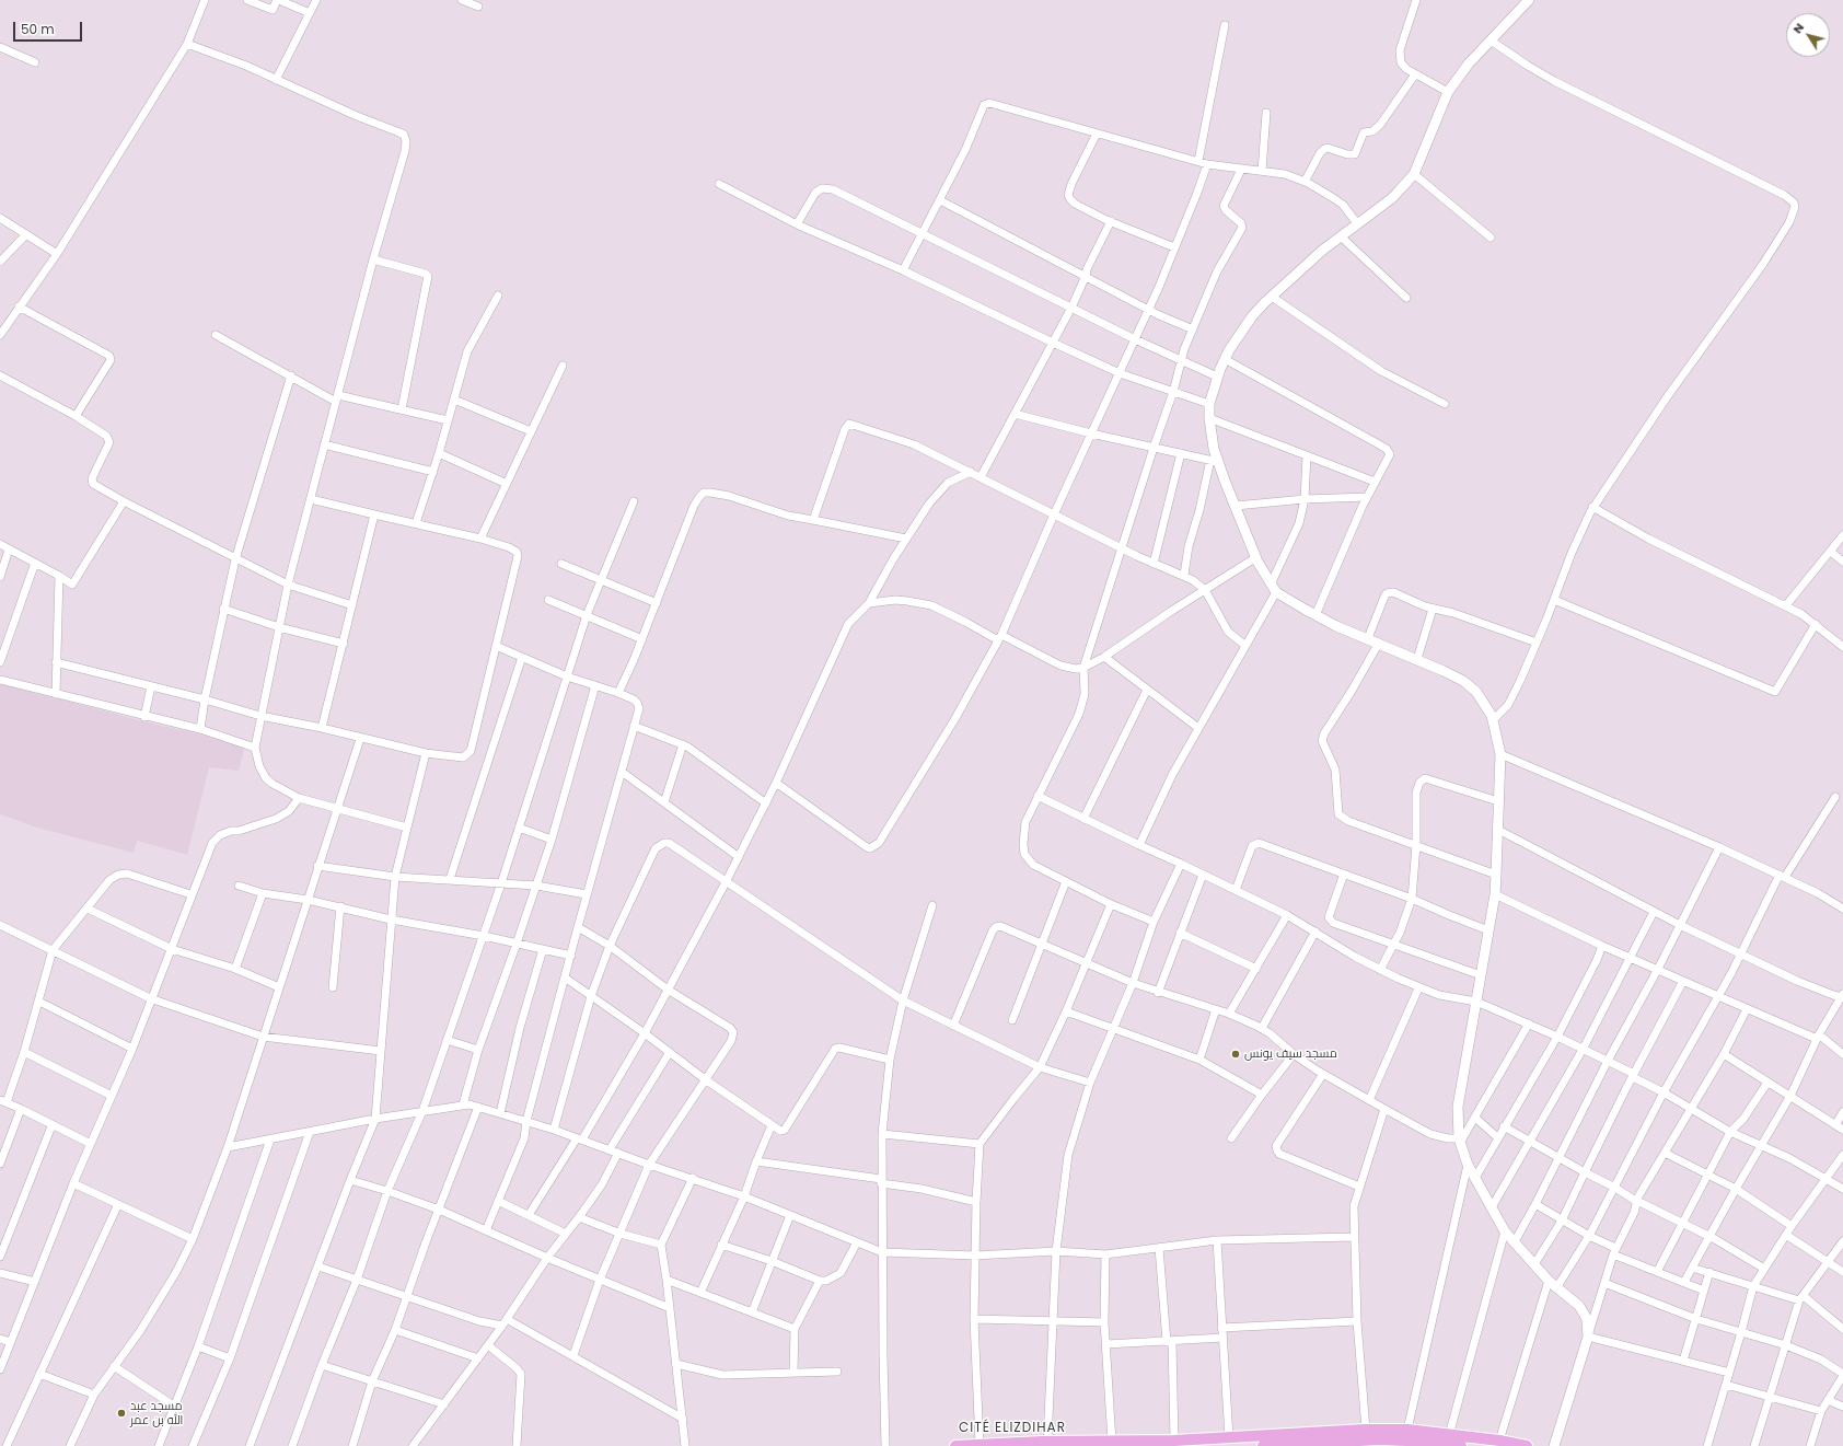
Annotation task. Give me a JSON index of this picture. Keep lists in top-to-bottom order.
{
  "districts": ["CITÉ ELIZDIHAR"],
  "places": ["مسجد سيف يونس", "مسجد عبد الله بن عمر"],
  "scale_bar": "50 m",
  "north": "top left"
}
